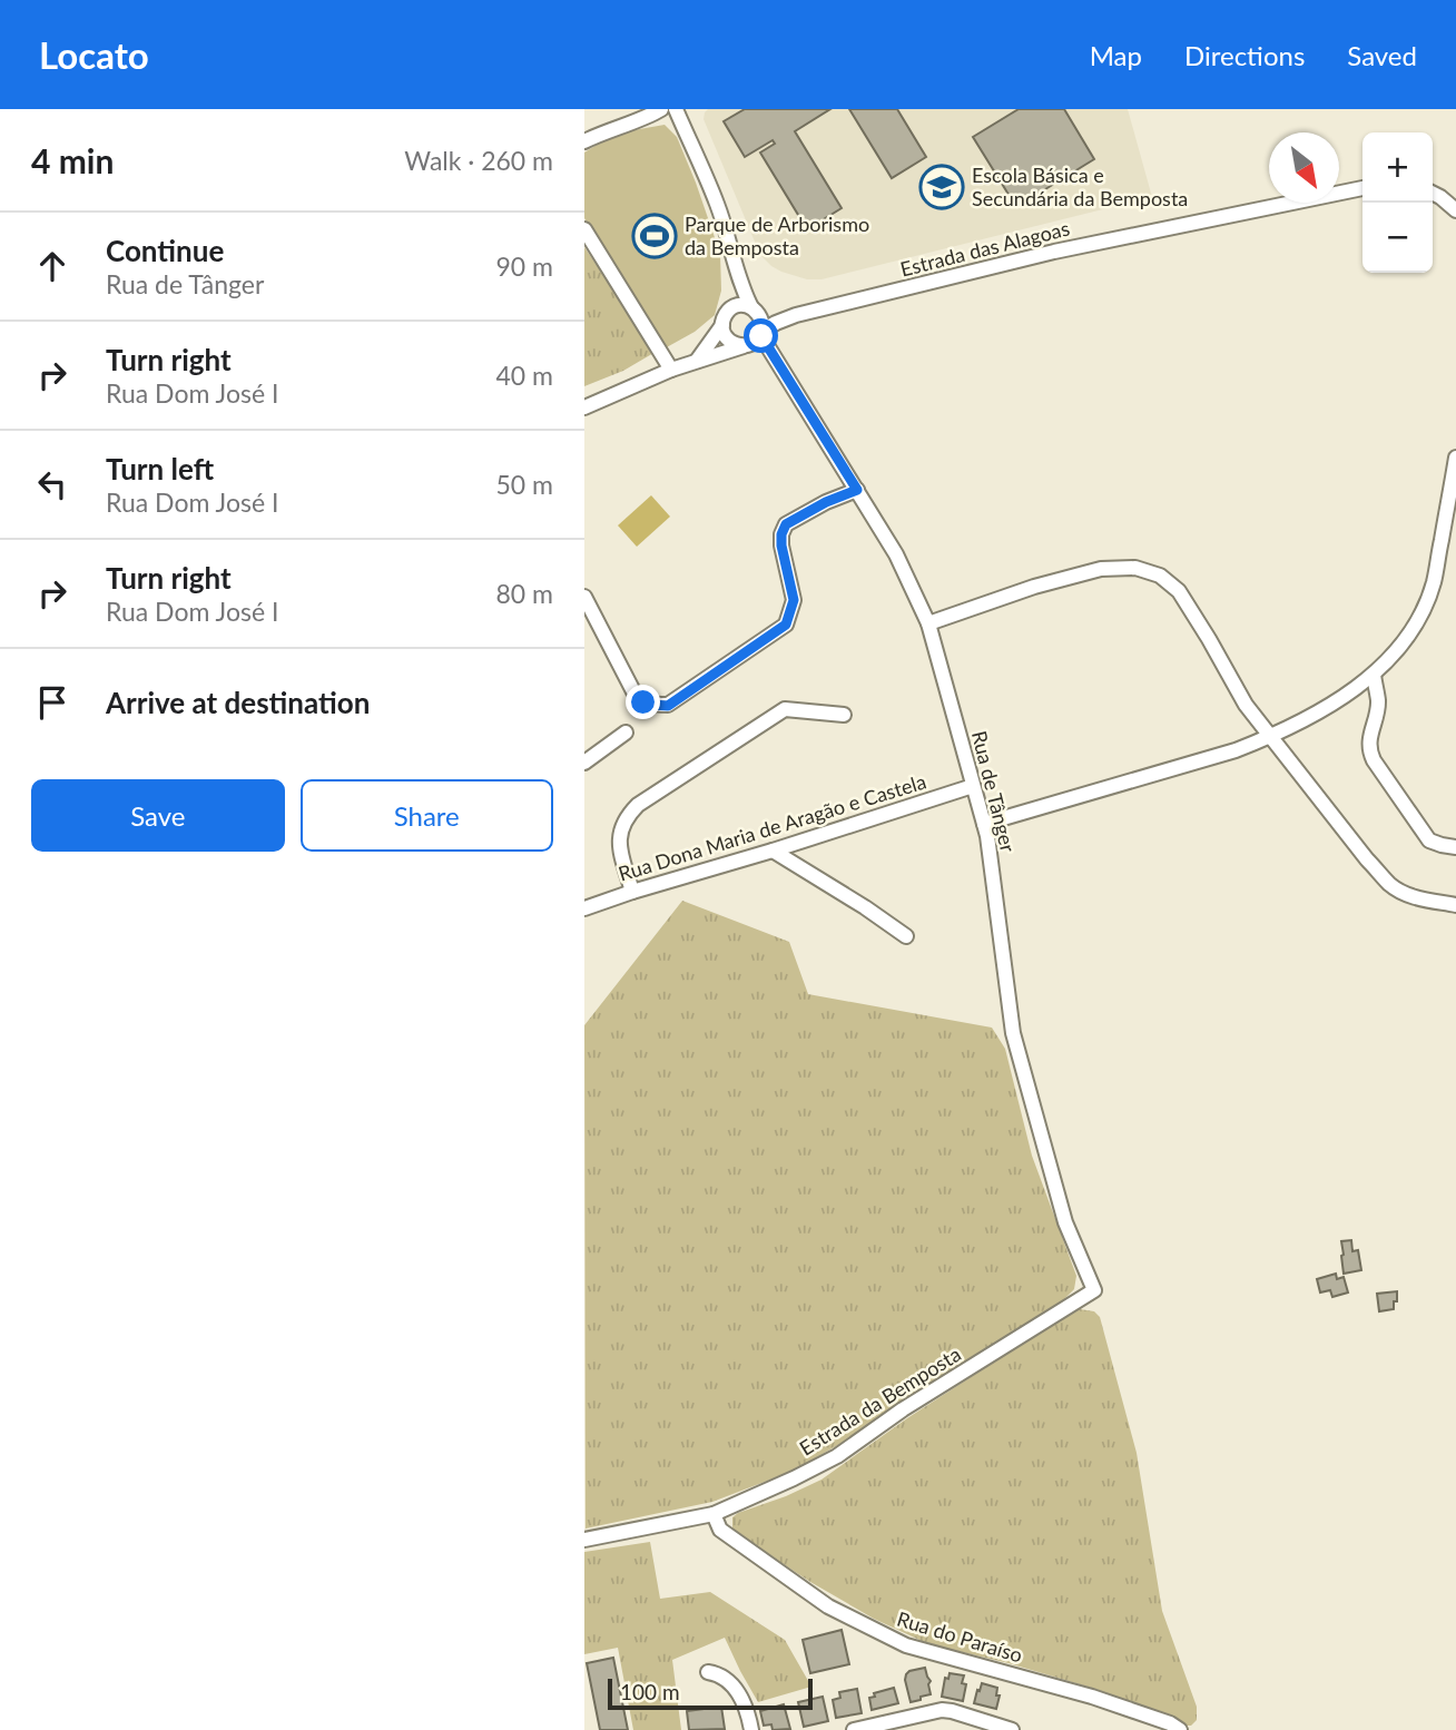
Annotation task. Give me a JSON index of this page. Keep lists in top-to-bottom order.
{
  "streets": {
    "street": [
      "Estrada das Alagoas",
      "Rua de Tânger",
      "Rua Dona Maria de Aragão e Castela",
      "Estrada da Bemposta",
      "Rua do Paraíso"
    ]
  },
  "crossings": [
    ["Estrada das Alagoas", "Rua de Tânger"],
    ["Rua de Tânger", "Rua Dona Maria de Aragão e Castela"],
    ["Rua de Tânger", "Estrada da Bemposta"],
    ["Estrada da Bemposta", "Rua do Paraíso"]
  ],
  "places": {
    "school or university": ["Escola Básica e Secundária da Bemposta"],
    "sports": ["Parque de Arborismo da Bemposta"]
  },
  "scale_bar": "100 m",
  "north": "bottom right",
  "page": {
    "header": "Locato",
    "nav": ["Map", "Directions", "Saved"],
    "heading": ["4 min", "Walk · 260 m"],
    "map_buttons": ["+", "−"],
    "list": [
      ["Continue", "Rua de Tânger", "90 m"],
      ["Turn right", "Rua Dom José I", "40 m"],
      ["Turn left", "Rua Dom José I", "50 m"],
      ["Turn right", "Rua Dom José I", "80 m"],
      "Arrive at destination"
    ],
    "buttons": ["Save", "Share"],
    "scale": "100 m"
  }
}
